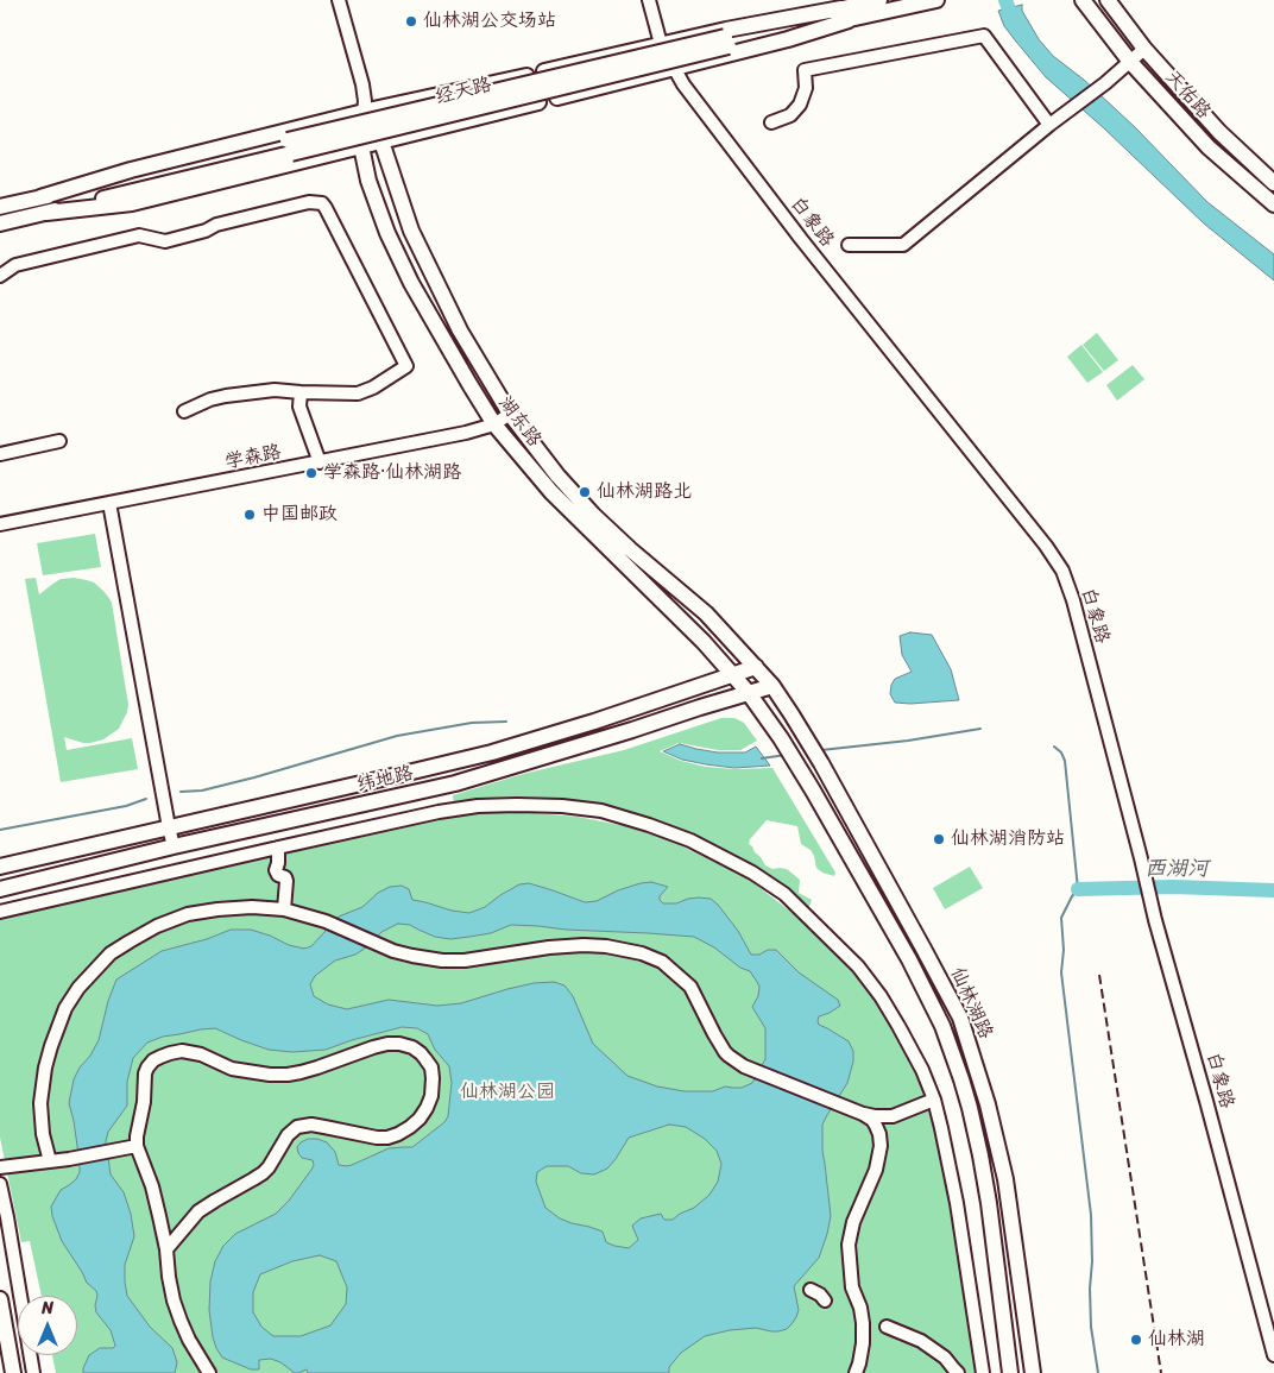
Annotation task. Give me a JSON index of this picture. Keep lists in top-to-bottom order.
{
  "streets": {
    "main road": [
      "经天路",
      "天佑路",
      "湖东路",
      "纬地路",
      "仙林湖路"
    ],
    "street": ["白象路", "学森路"]
  },
  "crossings": [
    ["湖东路", "学森路"],
    ["湖东路", "纬地路"],
    ["湖东路", "仙林湖路"],
    ["纬地路", "仙林湖路"]
  ],
  "water": ["西湖河"],
  "parks": ["仙林湖公园"],
  "places": [
    "仙林湖公交场站",
    "学森路·仙林湖路",
    "仙林湖路北",
    "中国邮政",
    "仙林湖消防站",
    "仙林湖"
  ],
  "north": "top"
}
